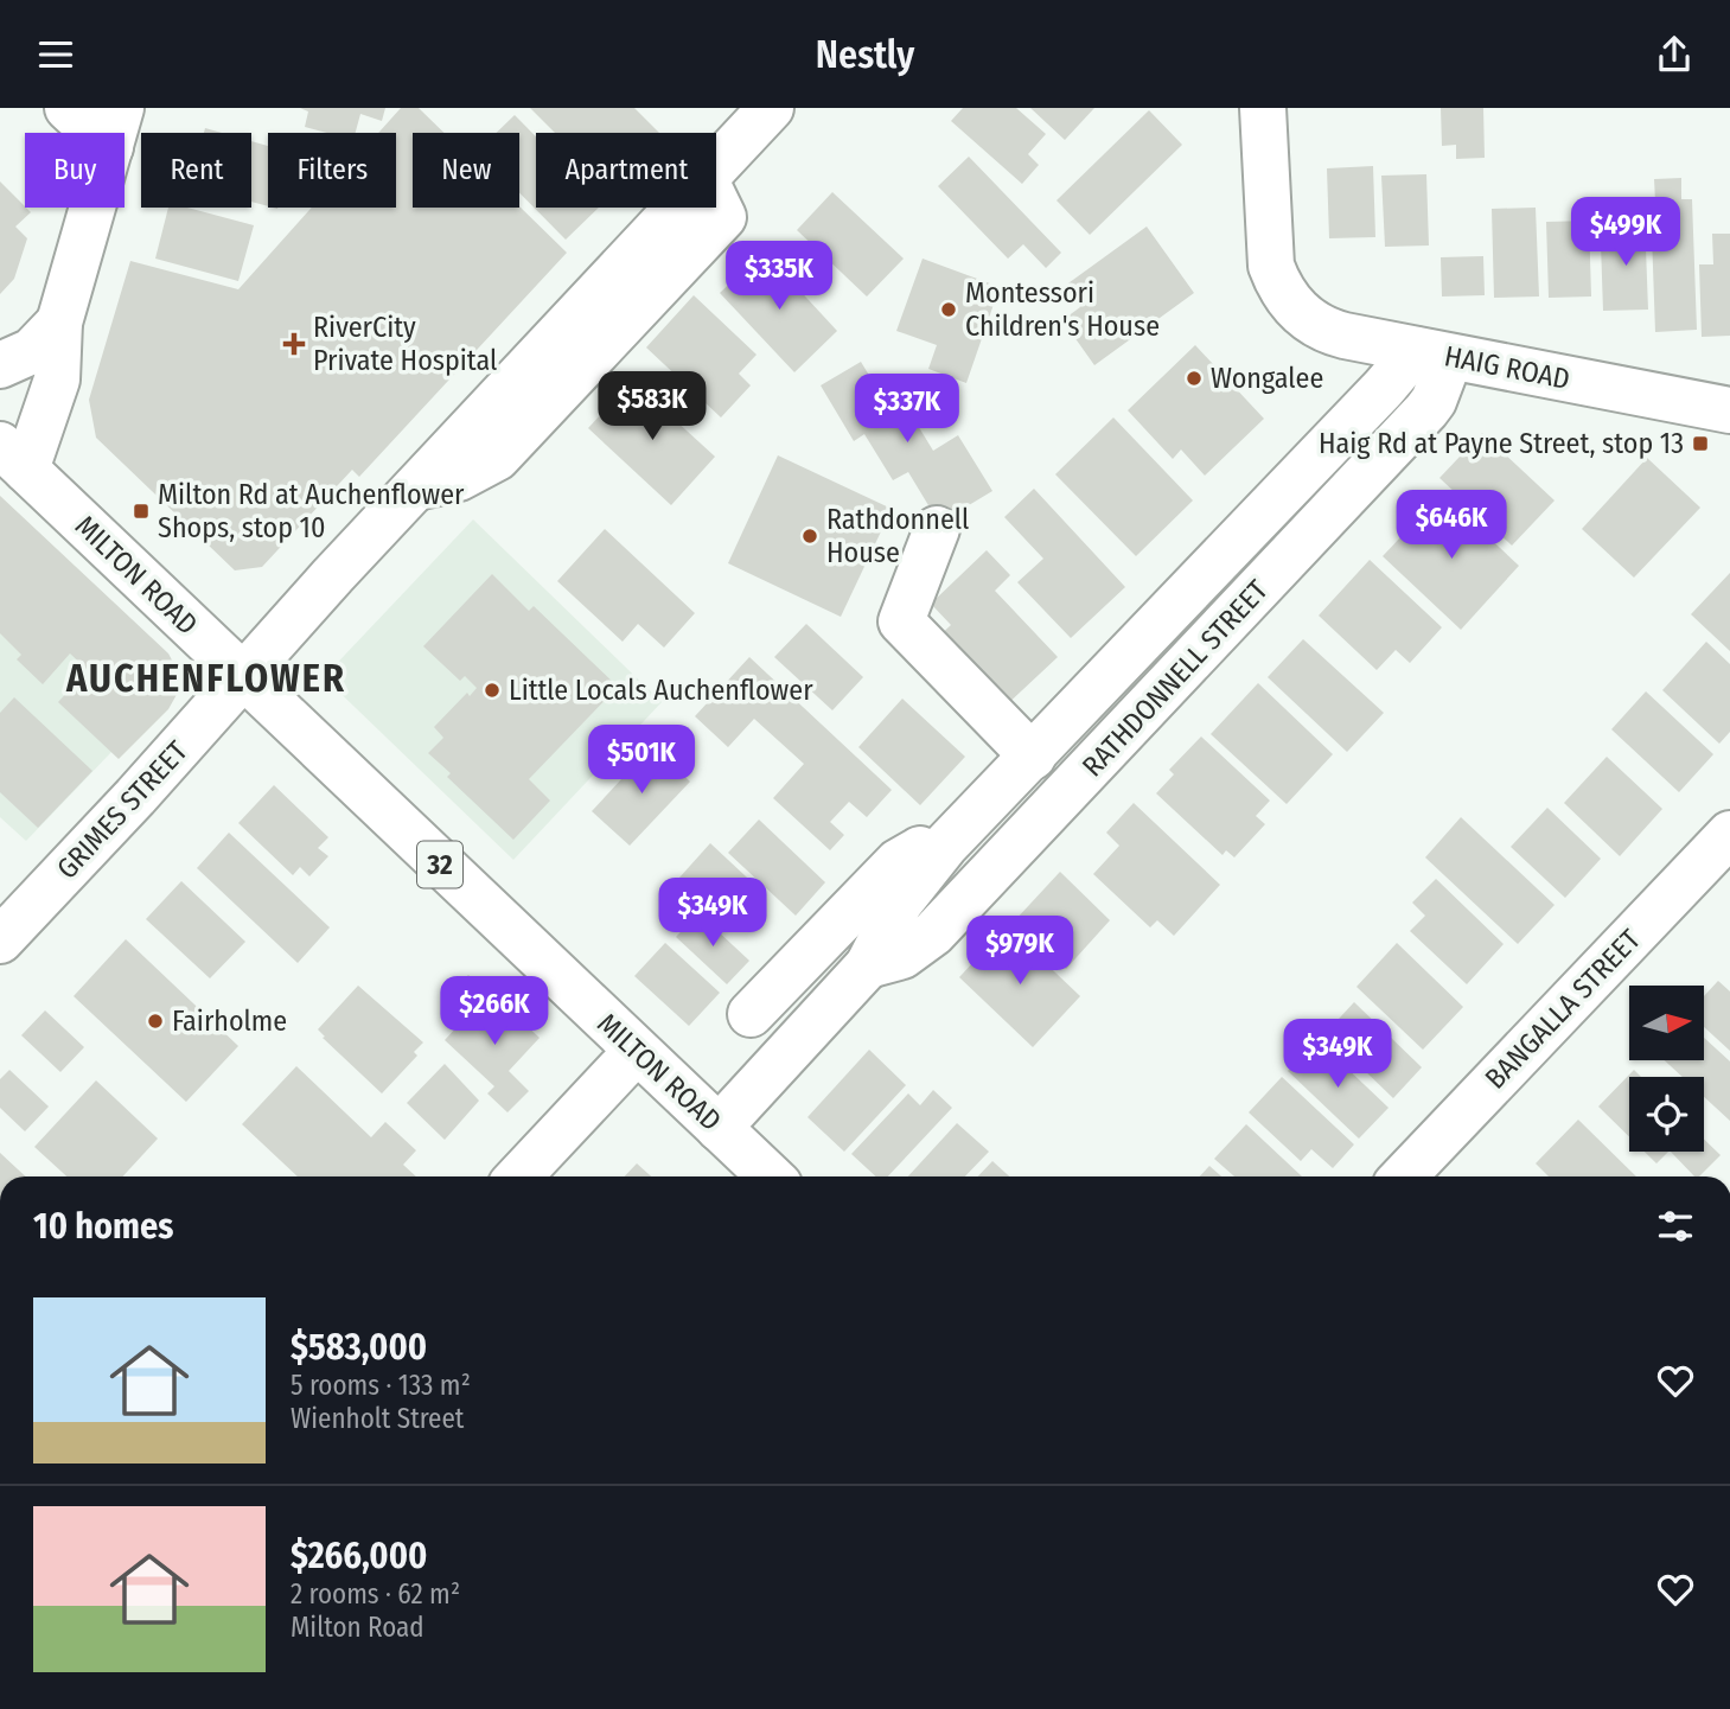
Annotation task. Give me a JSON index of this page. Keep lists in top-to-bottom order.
{
  "streets": {
    "street": [
      "HAIG ROAD",
      "MILTON ROAD",
      "RATHDONNELL STREET",
      "GRIMES STREET",
      "32",
      "BANGALLA STREET"
    ]
  },
  "crossings": [
    ["HAIG ROAD", "RATHDONNELL STREET"],
    ["MILTON ROAD", "RATHDONNELL STREET"],
    ["MILTON ROAD", "GRIMES STREET"]
  ],
  "districts": ["AUCHENFLOWER"],
  "places": {
    "other": [
      "Montessori Children's House",
      "Wongalee",
      "Rathdonnell House",
      "Little Locals Auchenflower",
      "Fairholme"
    ],
    "health": ["RiverCity Private Hospital"],
    "transit": ["Haig Rd at Payne Street, stop 13", "Milton Rd at Auchenflower Shops, stop 10"]
  },
  "north": "right",
  "page": {
    "header": "Nestly",
    "chip": [
      "Buy",
      "Rent",
      "Filters",
      "New",
      "Apartment"
    ],
    "price": [
      "$499K",
      "$335K",
      "$583K",
      "$337K",
      "$646K",
      "$501K",
      "$349K",
      "$979K",
      "$266K",
      "$349K"
    ],
    "heading": "10 homes",
    "list": [
      {
        "name": "$583,000",
        "note": "5 rooms · 133 m² · Wienholt Street"
      },
      {
        "name": "$266,000",
        "note": "2 rooms · 62 m² · Milton Road"
      }
    ]
  }
}
